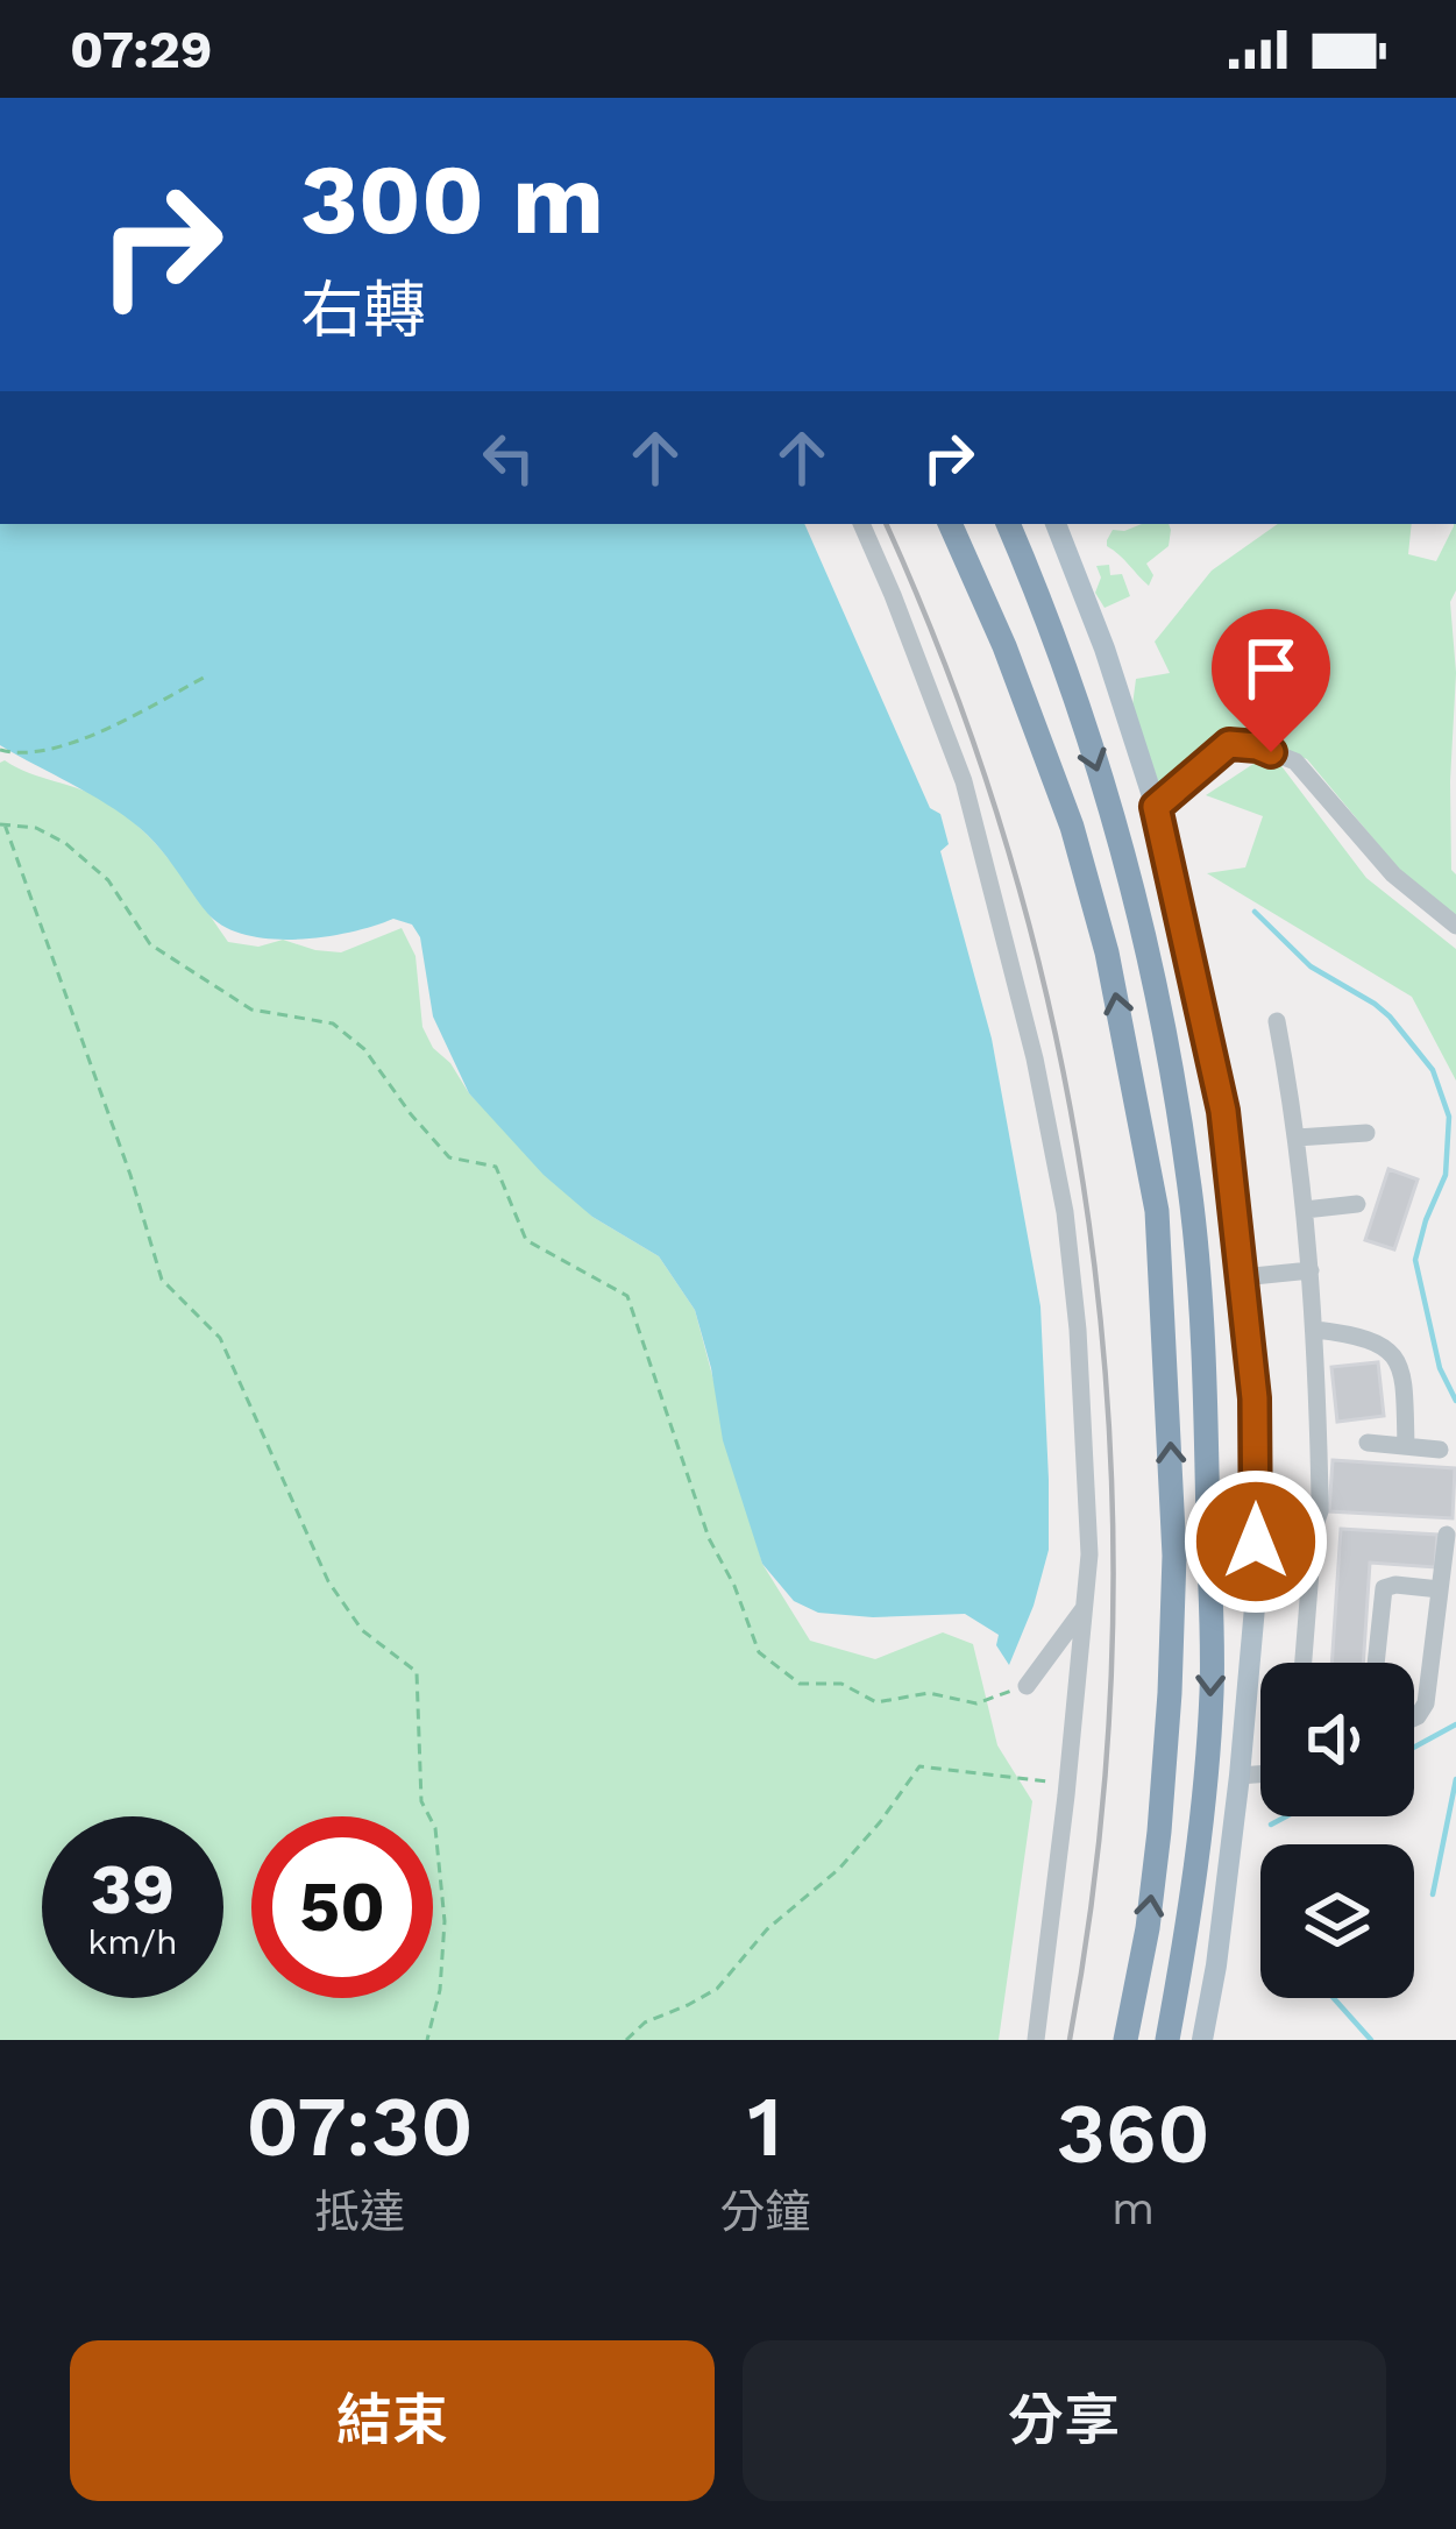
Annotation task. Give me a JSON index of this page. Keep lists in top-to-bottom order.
{
  "page": {
    "status": "07:29",
    "turn": ["300 m", "右轉"],
    "speed": "39 km/h",
    "limit": "50",
    "eta": [
      "07:30",
      "抵達",
      "1",
      "分鐘",
      "360",
      "m"
    ],
    "buttons": ["結束", "分享"]
  }
}
